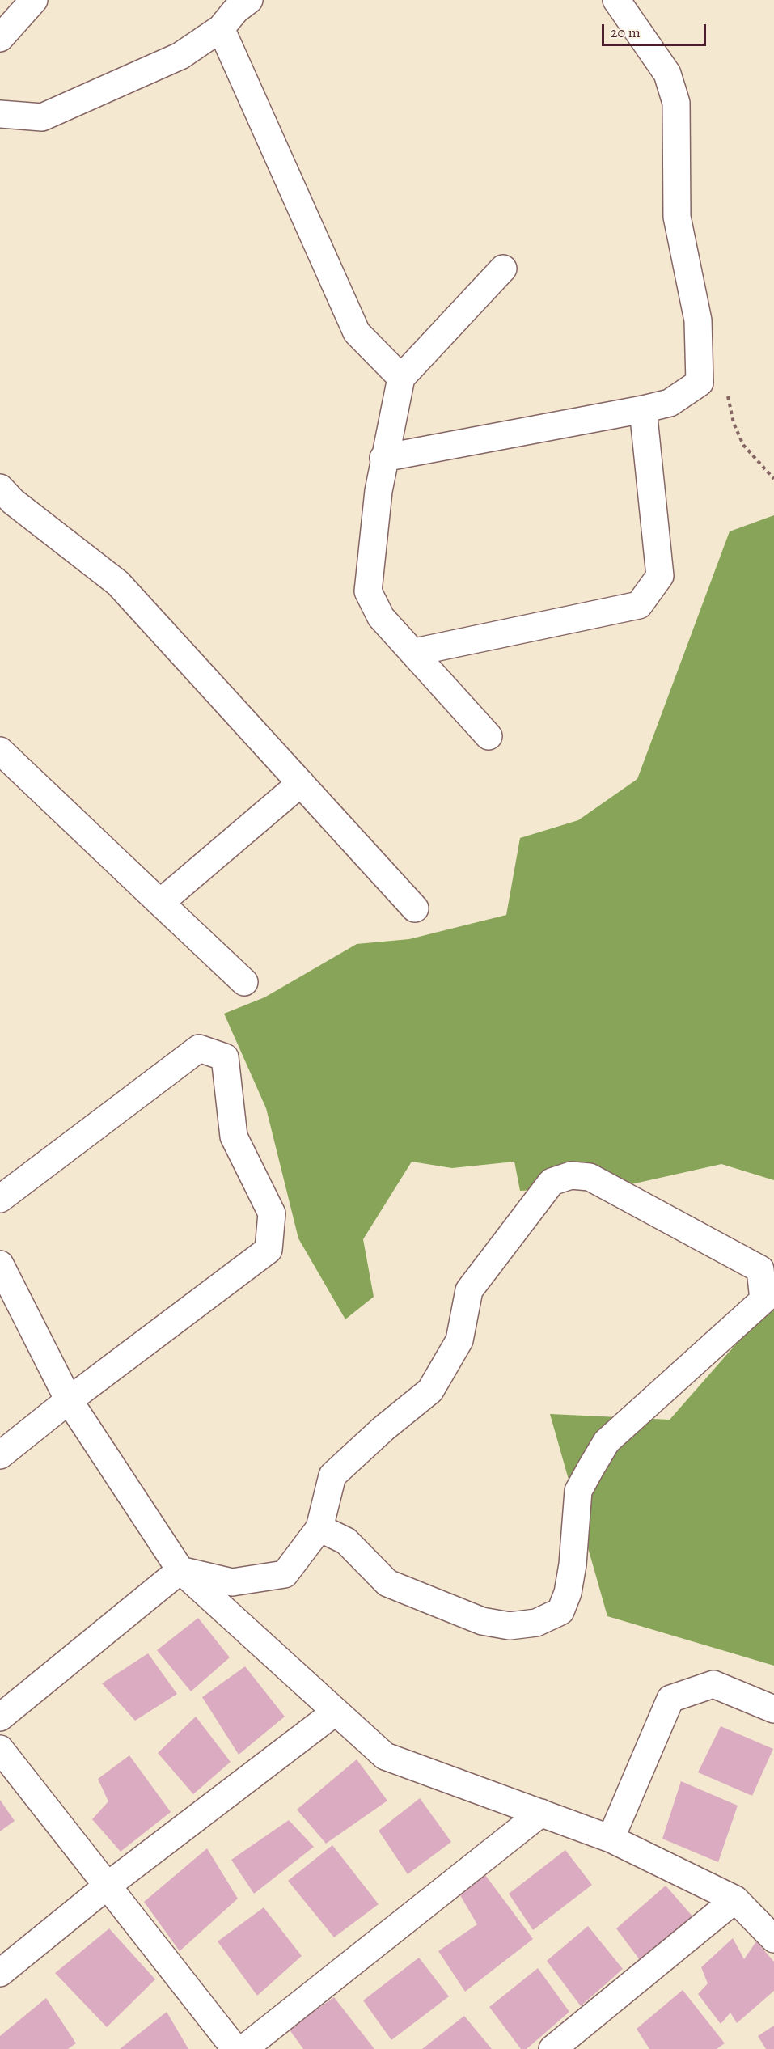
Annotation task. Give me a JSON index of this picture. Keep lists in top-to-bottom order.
{
  "scale_bar": "20 m"
}
